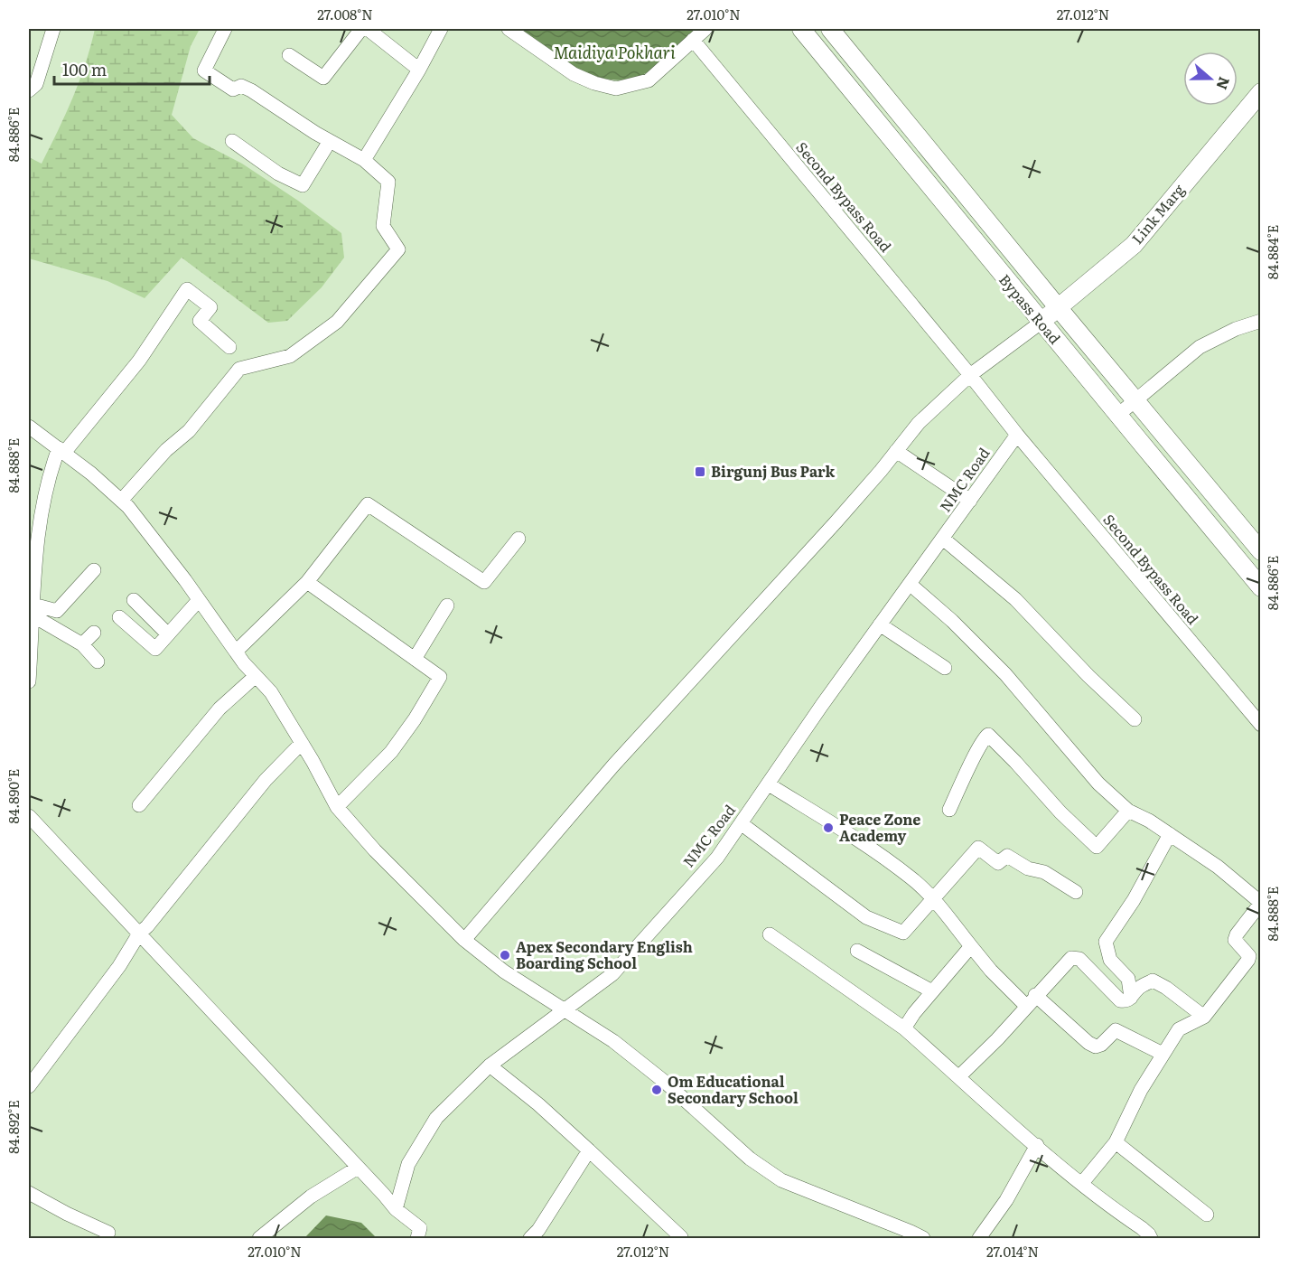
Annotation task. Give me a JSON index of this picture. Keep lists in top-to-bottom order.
{
  "streets": {
    "main road": ["Link Marg", "Bypass Road"],
    "street": ["Second Bypass Road", "NMC Road"]
  },
  "crossings": [
    ["Second Bypass Road", "NMC Road"],
    ["Link Marg", "Bypass Road"]
  ],
  "water": ["Maidiya Pokhari"],
  "places": {
    "transit": ["Birgunj Bus Park"],
    "other": ["Peace Zone Academy", "Apex Secondary English Boarding School", "Om Educational Secondary School"]
  },
  "scale_bar": "100 m",
  "north": "right",
  "coordinates": [
    "27.008°N",
    "27.010°N",
    "27.012°N",
    "84.886°E",
    "84.884°E",
    "84.888°E",
    "84.890°E",
    "84.892°E",
    "27.014°N"
  ]
}
